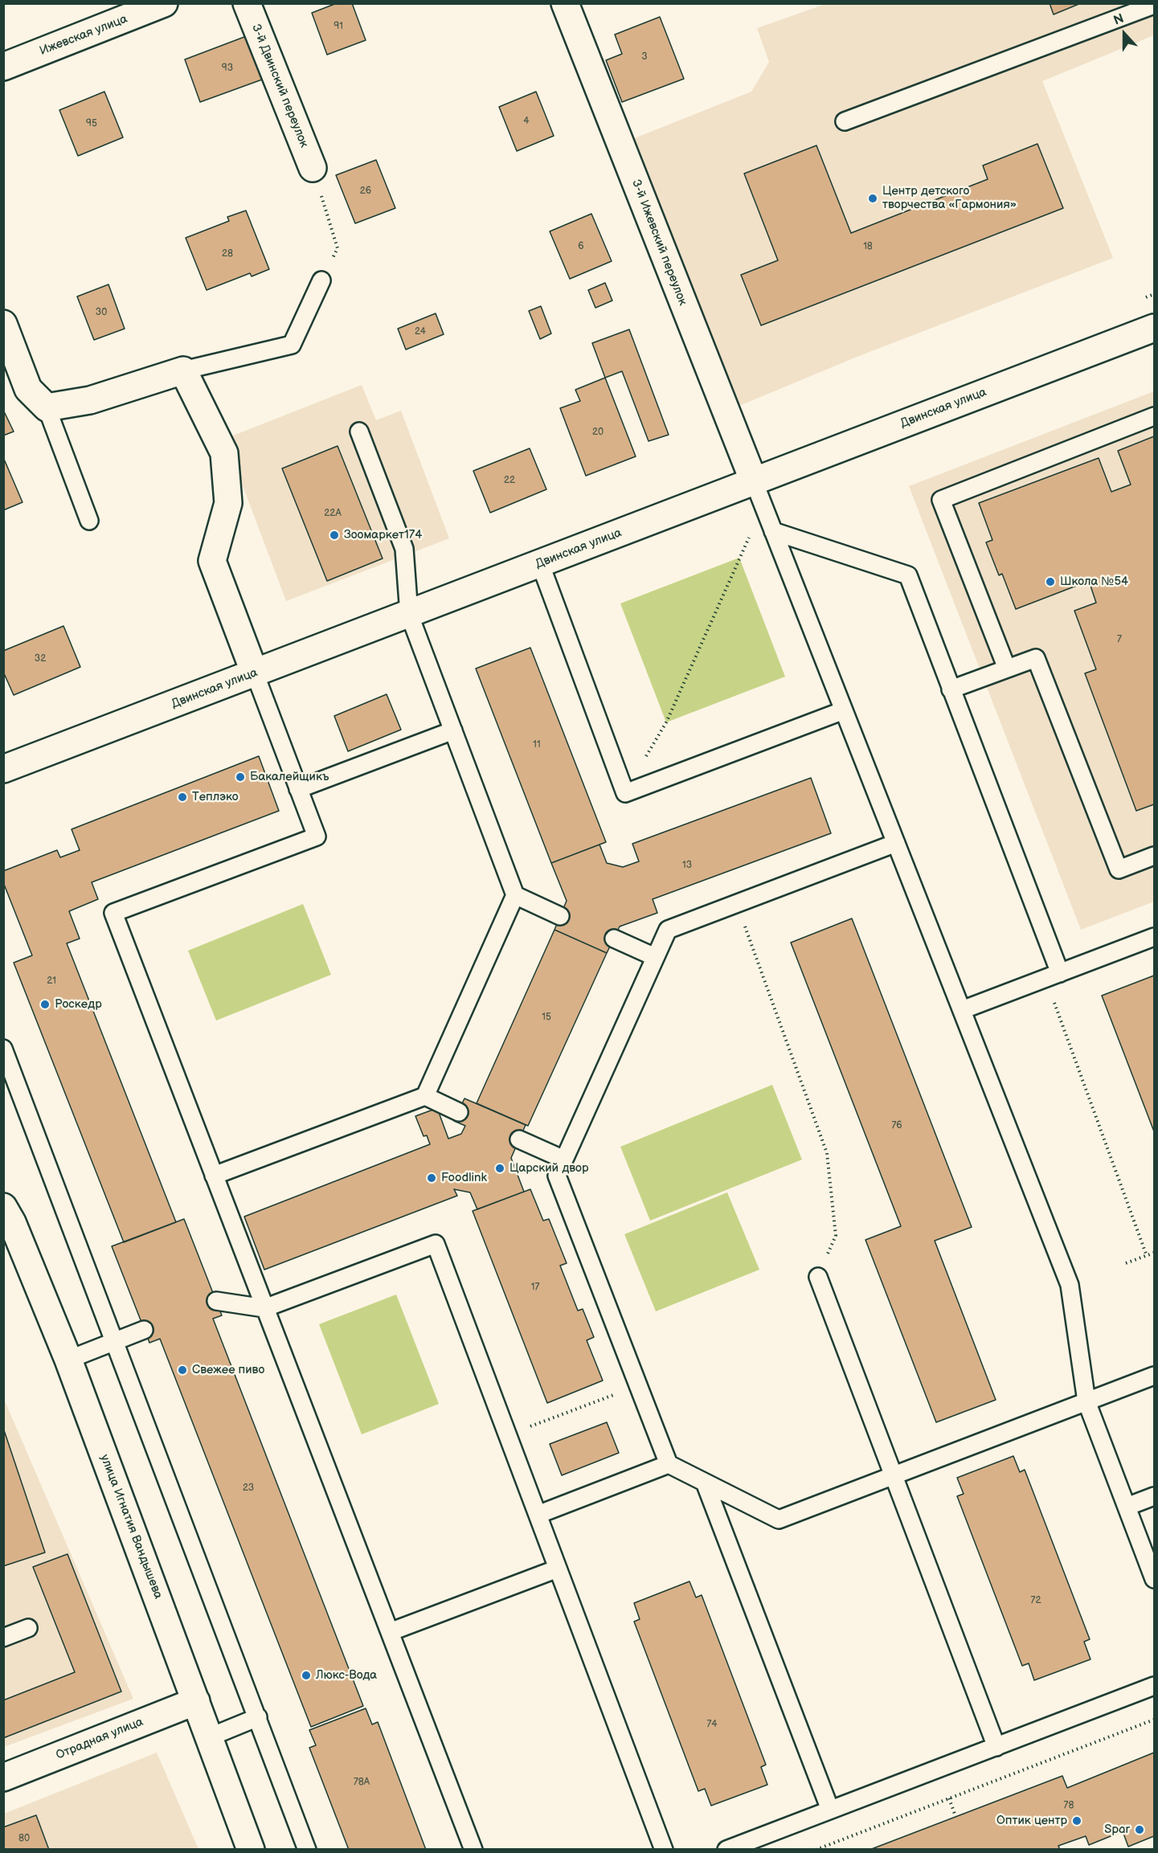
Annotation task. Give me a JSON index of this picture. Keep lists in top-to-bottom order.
{
  "streets": {
    "street": [
      "Ижевская улица",
      "3-й Двинский переулок",
      "3-й Ижевский переулок",
      "Двинская улица",
      "улица Игнатия Вандышева",
      "Отрадная улица"
    ]
  },
  "crossings": [
    ["3-й Ижевский переулок", "Двинская улица"],
    ["улица Игнатия Вандышева", "Отрадная улица"]
  ],
  "places": [
    "Центр детского творчества «Гармония»",
    "Зоомаркет174",
    "Школа №54",
    "Бакалейщикъ",
    "Теплэко",
    "Роскедр",
    "Царский двор",
    "Foodlink",
    "Свежее пиво",
    "Люкс-Вода",
    "Оптик центр",
    "Spar"
  ],
  "house_numbers": [
    "91",
    "3",
    "93",
    "4",
    "95",
    "26",
    "6",
    "18",
    "28",
    "30",
    "24",
    "20",
    "22",
    "22А",
    "7",
    "32",
    "11",
    "13",
    "21",
    "15",
    "76",
    "17",
    "23",
    "72",
    "74",
    "78А",
    "78",
    "80"
  ],
  "north": "top"
}
